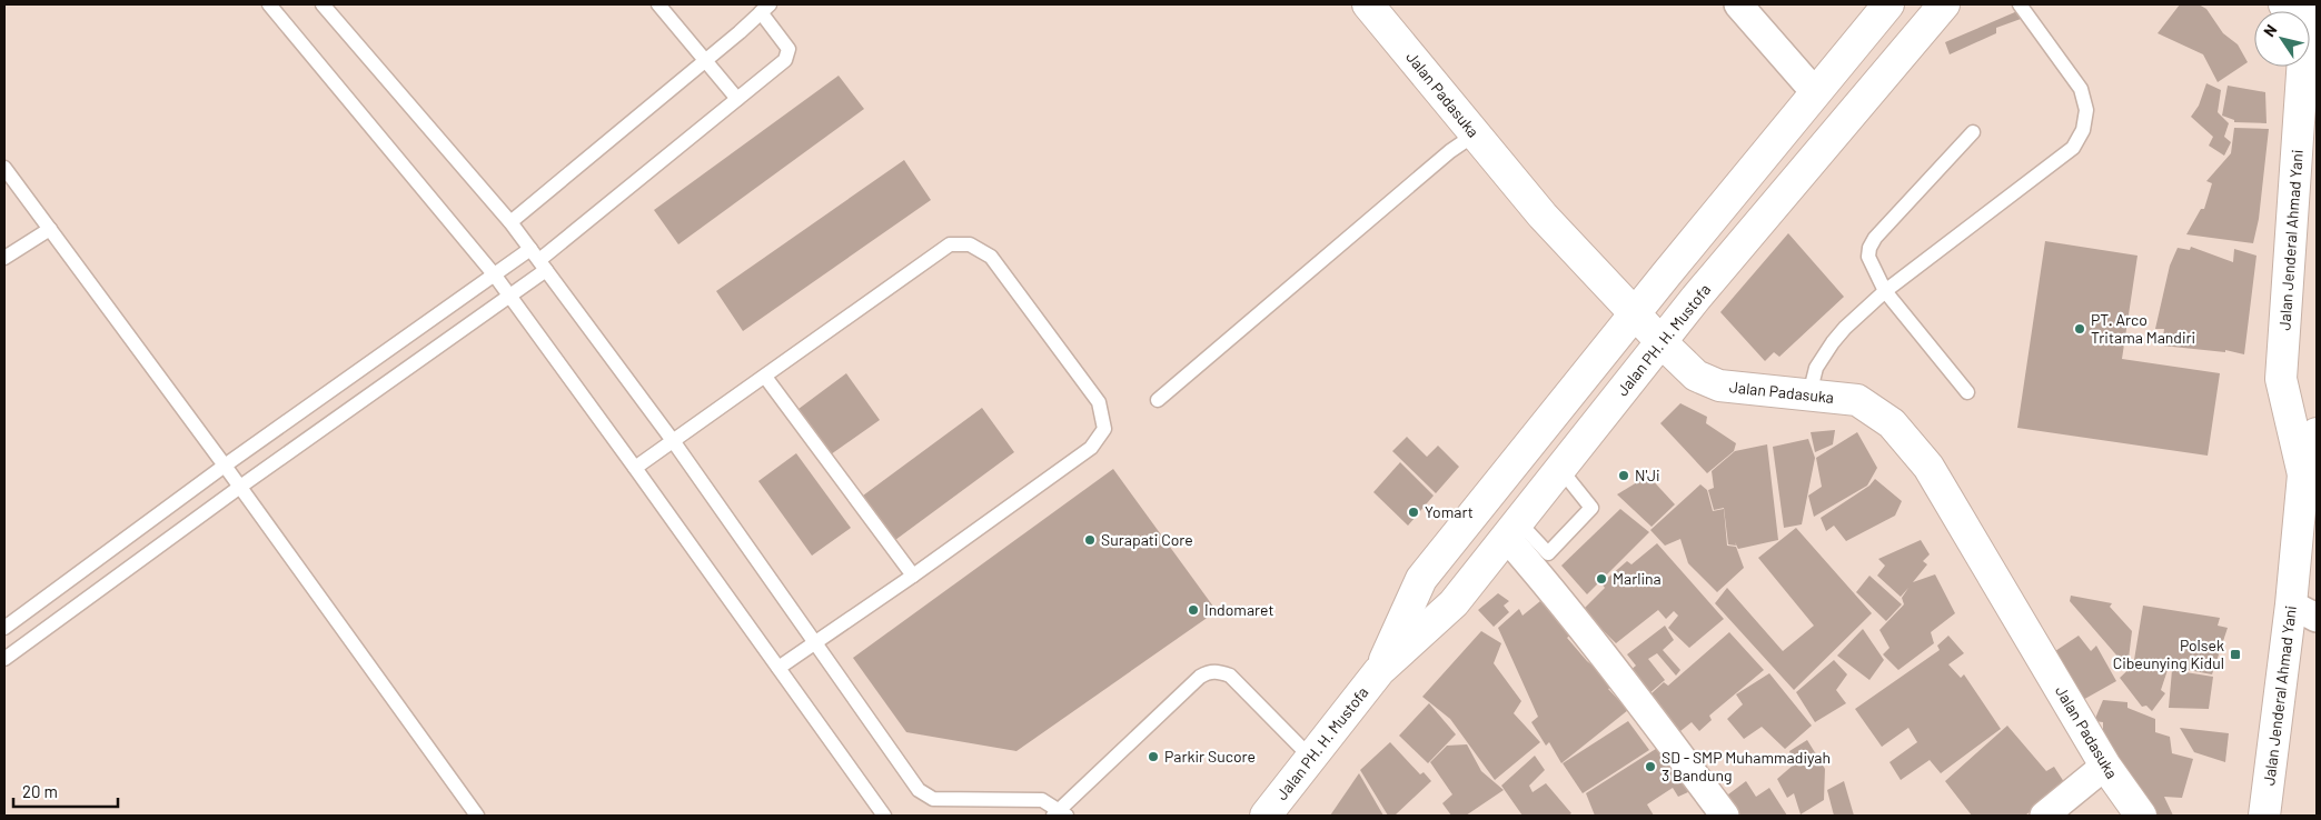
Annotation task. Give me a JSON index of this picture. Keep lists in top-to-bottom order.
{
  "streets": {
    "main road": ["Jalan Padasuka", "Jalan Jenderal Ahmad Yani", "Jalan PH. H. Mustofa"]
  },
  "crossings": [
    ["Jalan Padasuka", "Jalan PH. H. Mustofa"]
  ],
  "places": {
    "other": [
      "PT. Arco Tritama Mandiri",
      "N'Ji",
      "Yomart",
      "Surapati Core",
      "Marlina",
      "Indomaret",
      "Parkir Sucore",
      "SD - SMP Muhammadiyah 3 Bandung"
    ],
    "transit": ["Polsek Cibeunying Kidul"]
  },
  "scale_bar": "20 m",
  "north": "top left"
}
